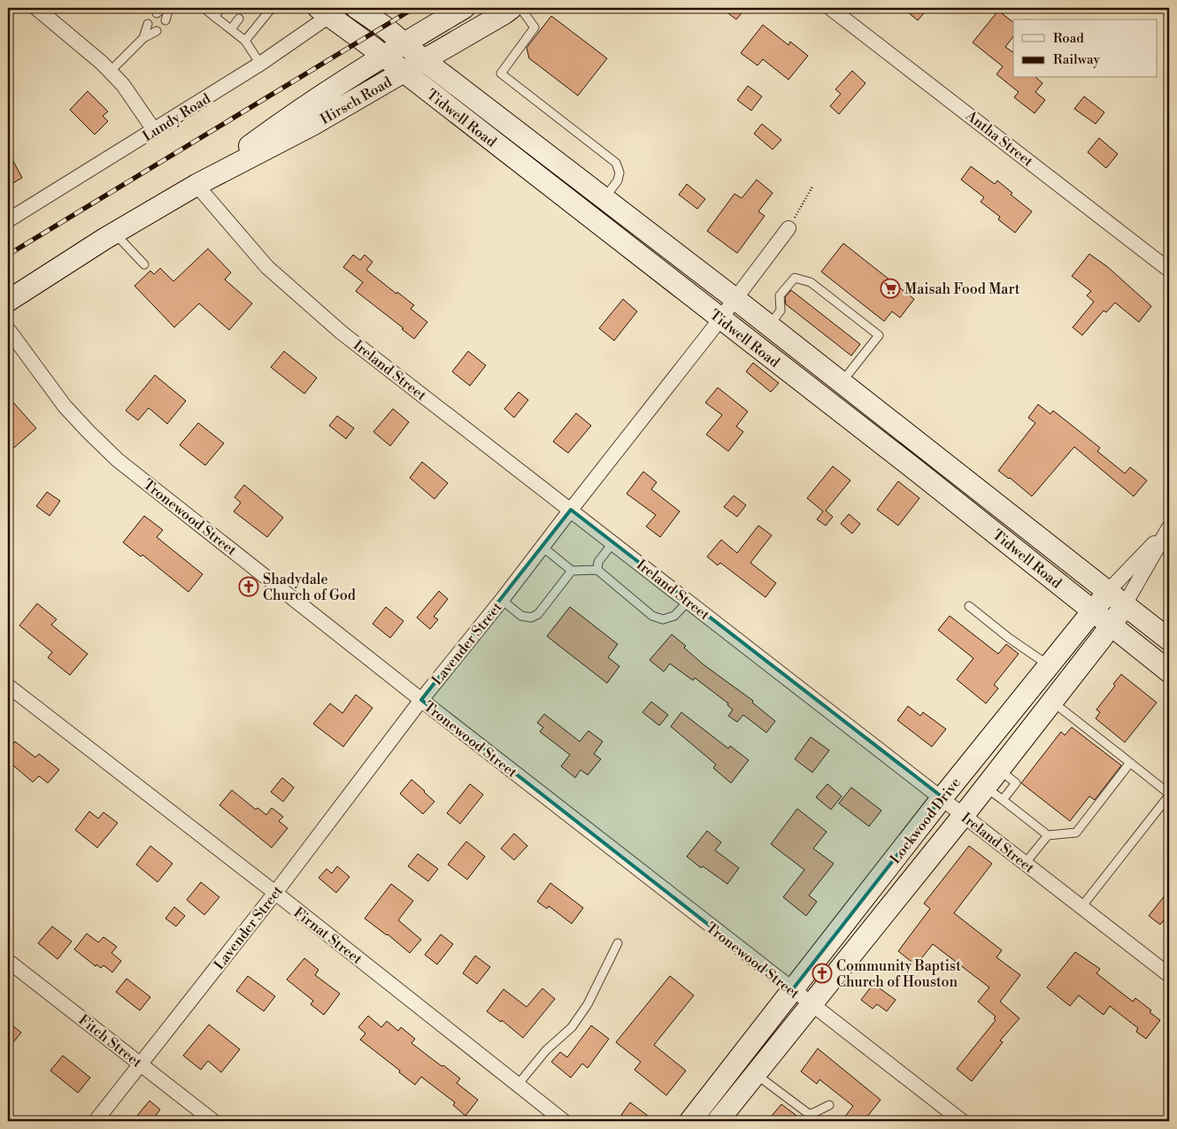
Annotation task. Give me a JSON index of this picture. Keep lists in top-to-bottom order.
{
  "streets": {
    "main road": ["Hirsch Road", "Tidwell Road", "Lockwood Drive"],
    "street": [
      "Lundy Road",
      "Antha Street",
      "Ireland Street",
      "Tronewood Street",
      "Lavender Street",
      "Firnat Street",
      "Fitch Street"
    ]
  },
  "crossings": [
    ["Hirsch Road", "Tidwell Road"],
    ["Hirsch Road", "Ireland Street"],
    ["Lundy Road", "Tidwell Road"],
    ["Tidwell Road", "Lavender Street"],
    ["Tidwell Road", "Lockwood Drive"],
    ["Ireland Street", "Lavender Street"],
    ["Ireland Street", "Lockwood Drive"],
    ["Tronewood Street", "Lavender Street"],
    ["Tronewood Street", "Lockwood Drive"],
    ["Lavender Street", "Firnat Street"],
    ["Lavender Street", "Fitch Street"]
  ],
  "places": {
    "supermarket": ["Maisah Food Mart"],
    "church": ["Shadydale Church of God", "Community Baptist Church of Houston"]
  },
  "legend": ["Road", "Railway"]
}
